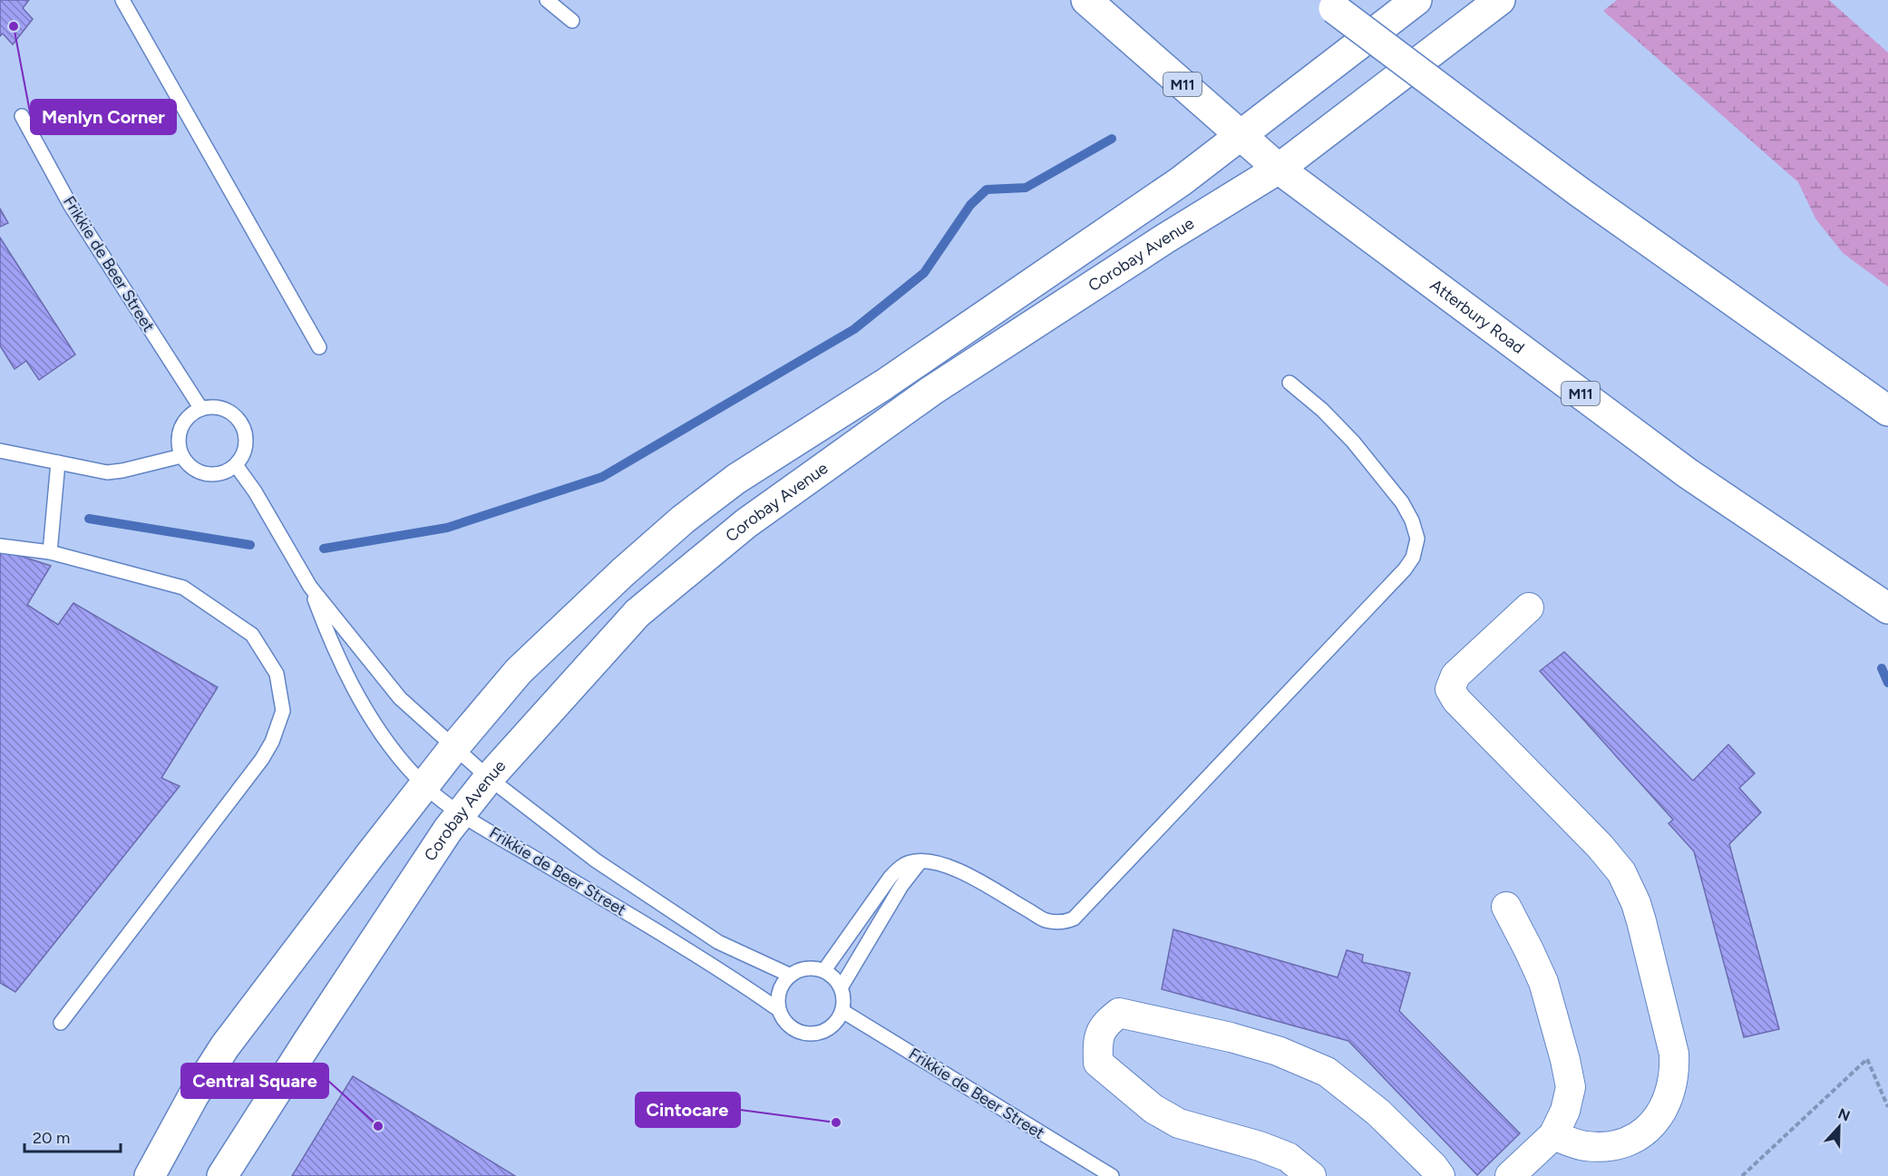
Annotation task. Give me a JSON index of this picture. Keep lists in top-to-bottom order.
{
  "streets": {
    "street": ["M11", "Corobay Avenue", "Atterbury Road"],
    "lane": ["Frikkie de Beer Street"]
  },
  "crossings": [
    ["Corobay Avenue", "Frikkie de Beer Street"],
    ["Corobay Avenue", "Atterbury Road"]
  ],
  "places": ["Menlyn Corner", "Cintocare", "Central Square"],
  "scale_bar": "20 m",
  "north": "top"
}
